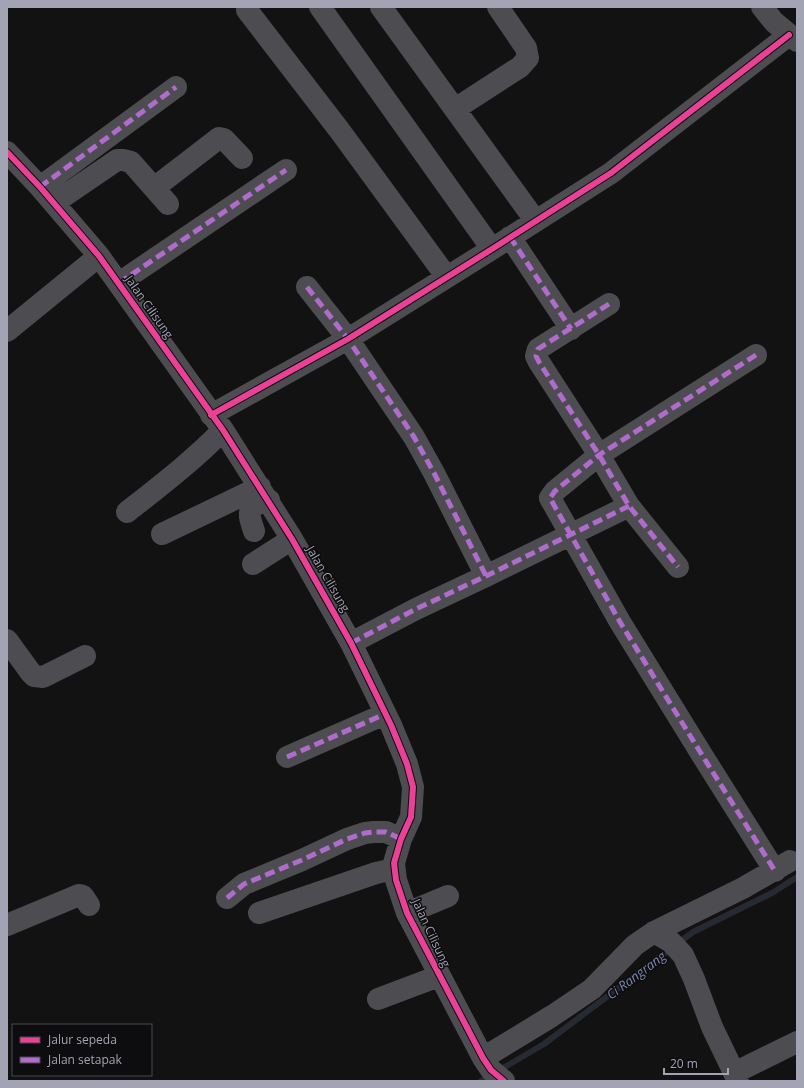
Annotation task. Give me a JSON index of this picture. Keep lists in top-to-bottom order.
{
  "streets": {
    "street": ["Jalan Cilisung"]
  },
  "water": ["Ci Rangrang"],
  "legend": ["Jalur sepeda", "Jalan setapak"],
  "scale_bar": "20 m"
}
